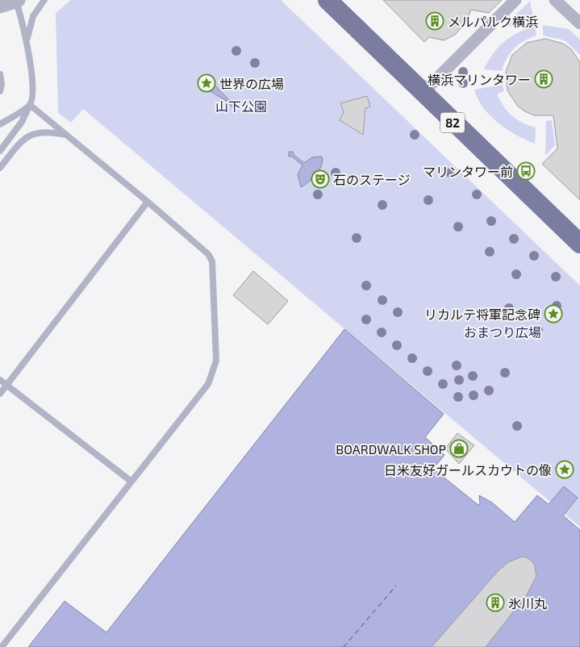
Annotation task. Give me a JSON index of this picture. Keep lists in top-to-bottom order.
{
  "streets": {
    "main road": ["82"]
  },
  "parks": ["山下公園", "おまつり広場"],
  "places": {
    "building": ["メルパルク横浜", "横浜マリンタワー", "氷川丸"],
    "place": ["世界の広場", "リカルテ将軍記念碑", "日米友好ガールスカウトの像"],
    "bus stop": ["マリンタワー前"],
    "theatre": ["石のステージ"],
    "shop": ["BOARDWALK SHOP"]
  }
}
